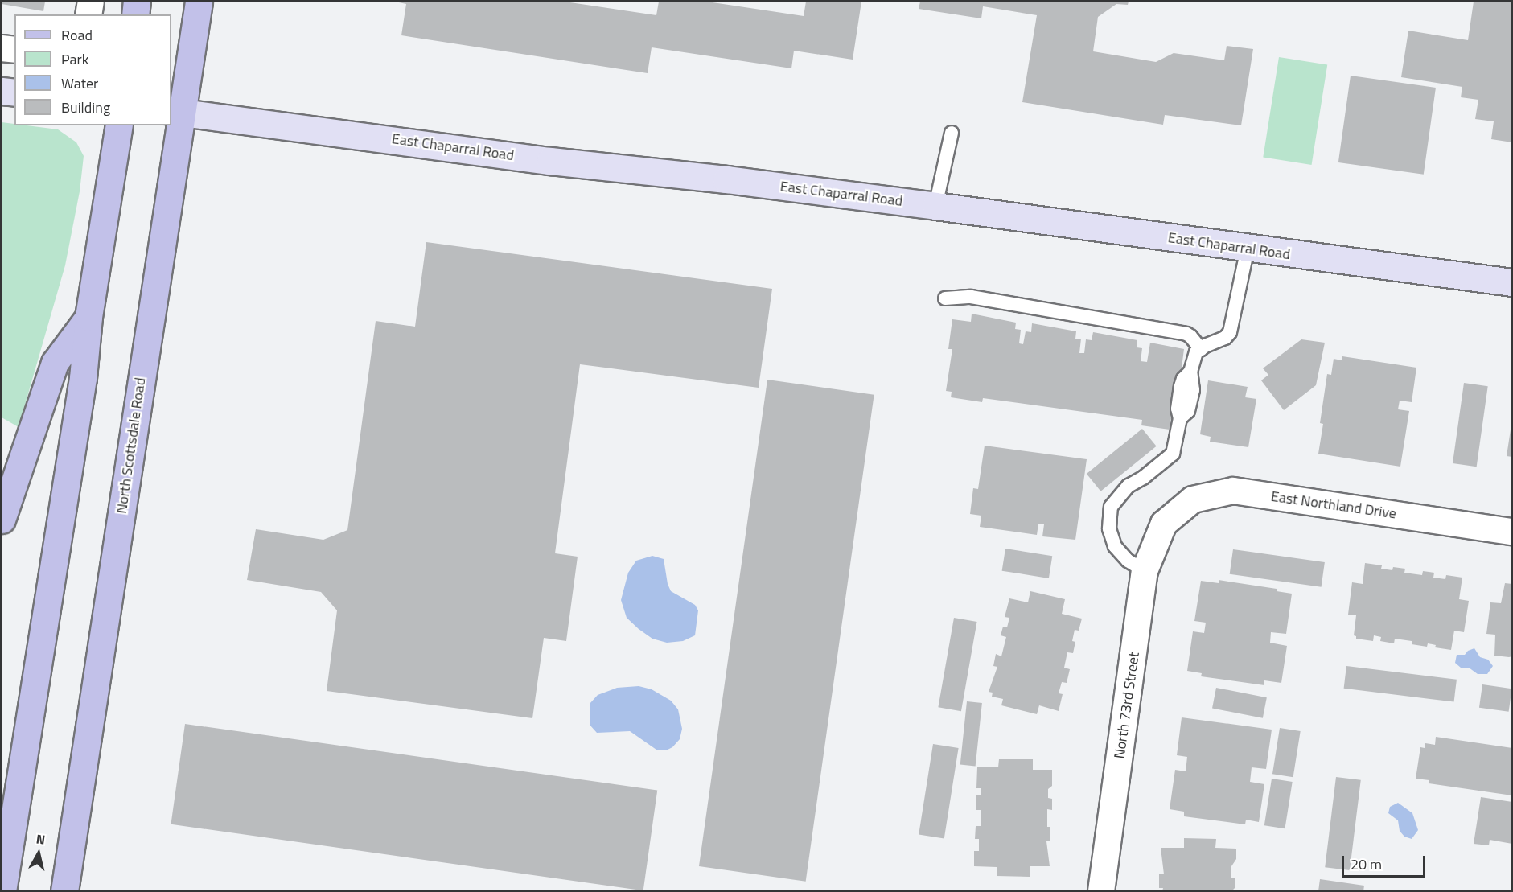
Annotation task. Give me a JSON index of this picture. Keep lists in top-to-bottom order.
{
  "streets": {
    "main road": ["East Chaparral Road", "North Scottsdale Road"],
    "street": ["East Northland Drive", "North 73rd Street"]
  },
  "crossings": [
    ["East Chaparral Road", "North Scottsdale Road"],
    ["East Northland Drive", "North 73rd Street"]
  ],
  "legend": [
    "Road",
    "Park",
    "Water",
    "Building"
  ],
  "scale_bar": "20 m",
  "north": "top"
}
